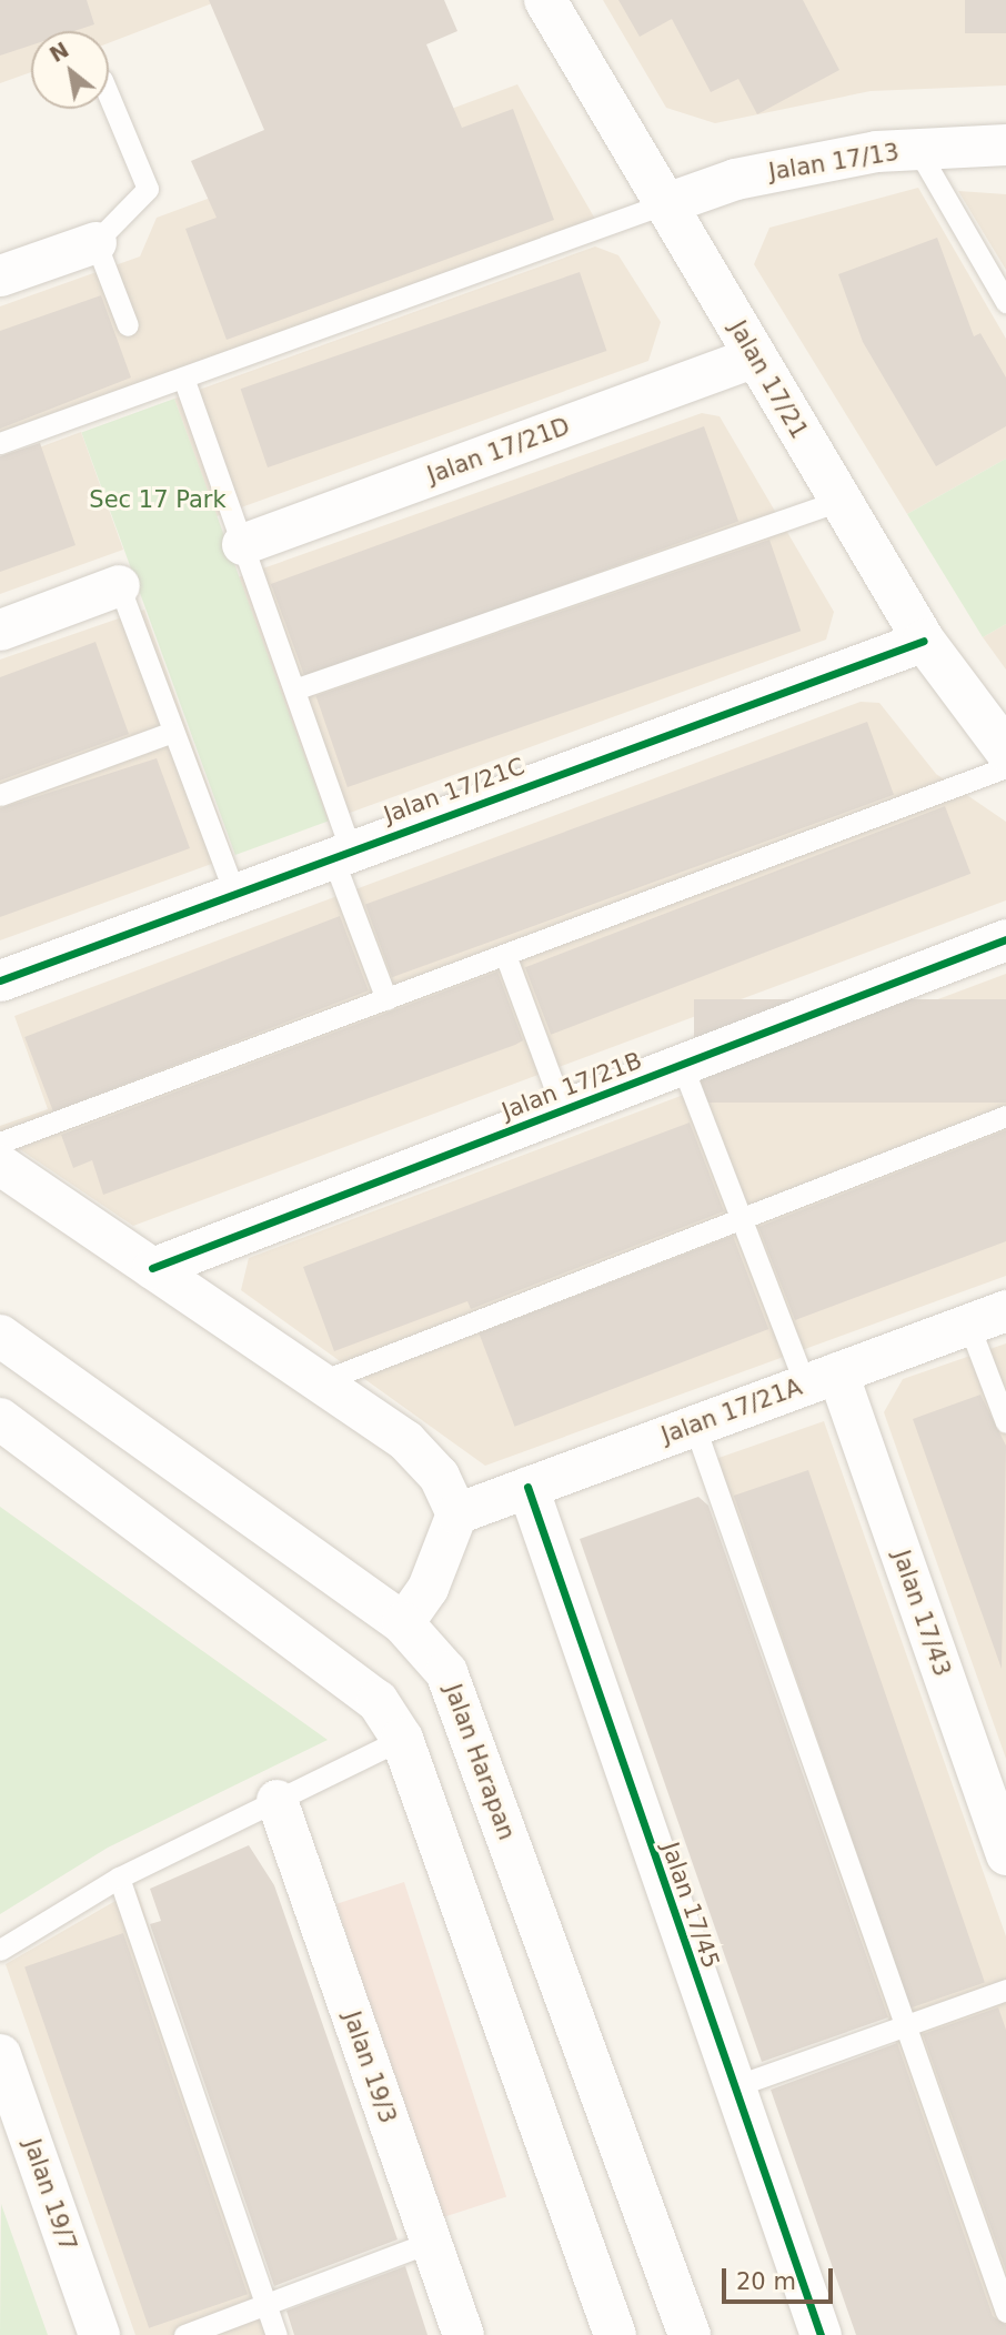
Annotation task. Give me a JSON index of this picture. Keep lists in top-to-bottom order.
{
  "streets": {
    "main road": ["Jalan 17/21", "Jalan Harapan"],
    "street": [
      "Jalan 17/13",
      "Jalan 17/21D",
      "Jalan 17/21C",
      "Jalan 17/21B",
      "Jalan 17/21A",
      "Jalan 17/43",
      "Jalan 17/45",
      "Jalan 19/3",
      "Jalan 19/7"
    ]
  },
  "crossings": [
    ["Jalan 17/13", "Jalan 17/21"],
    ["Jalan 17/21", "Jalan 17/21D"],
    ["Jalan 17/21", "Jalan 17/21C"],
    ["Jalan 17/21A", "Jalan 17/43"],
    ["Jalan 17/21A", "Jalan 17/45"]
  ],
  "parks": ["Sec 17 Park"],
  "scale_bar": "20 m",
  "north": "top left"
}
